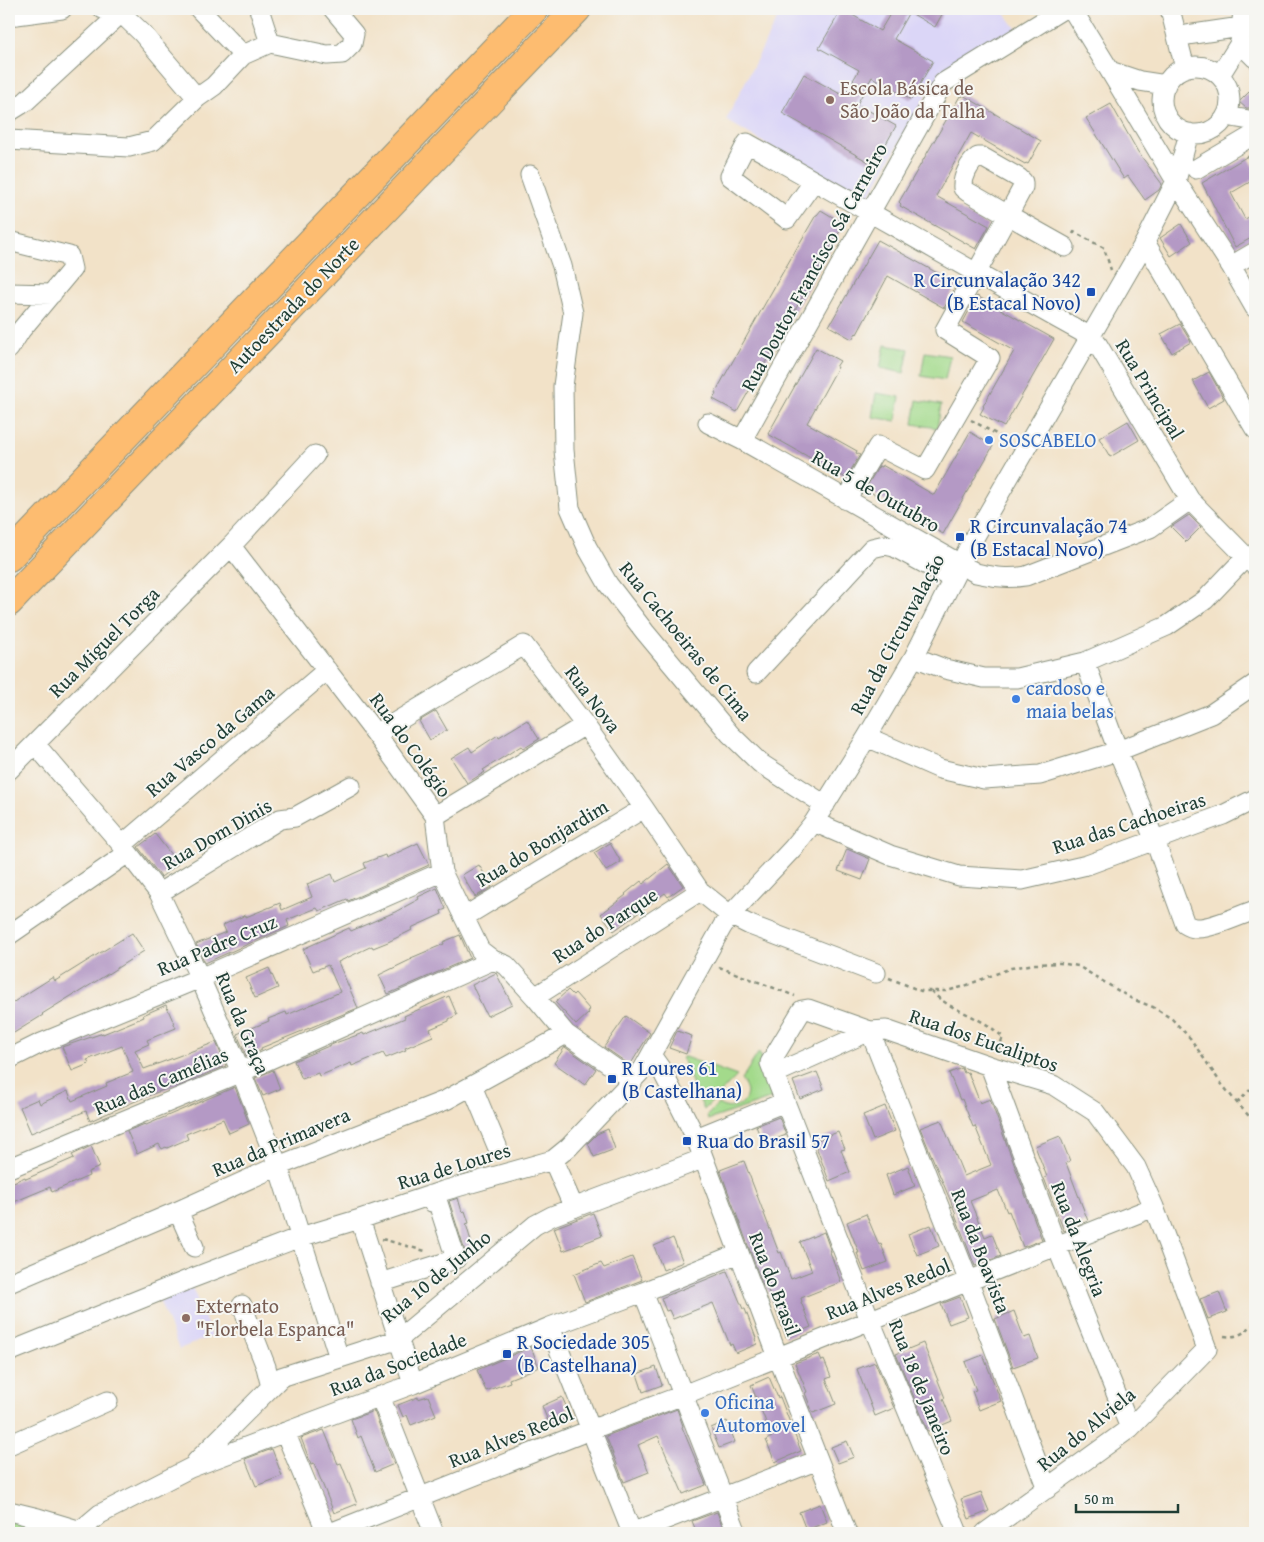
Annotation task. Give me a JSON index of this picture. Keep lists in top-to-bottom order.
{
  "streets": {
    "highway": ["Autoestrada do Norte"],
    "street": [
      "Rua Doutor Francisco Sá Carneiro",
      "Rua Principal",
      "Rua 5 de Outubro",
      "Rua da Circunvalação",
      "Rua Cachoeiras de Cima",
      "Rua Miguel Torga",
      "Rua Nova",
      "Rua Vasco da Gama",
      "Rua do Colégio",
      "Rua das Cachoeiras",
      "Rua Dom Dinis",
      "Rua do Bonjardim",
      "Rua do Parque",
      "Rua Padre Cruz",
      "Rua da Graça",
      "Rua dos Eucaliptos",
      "Rua das Camélias",
      "Rua da Primavera",
      "Rua de Loures",
      "Rua da Alegria",
      "Rua da Boavista",
      "Rua 10 de Junho",
      "Rua do Brasil",
      "Rua Alves Redol",
      "Rua da Sociedade",
      "Rua 18 de Janeiro",
      "Rua do Alviela"
    ]
  },
  "crossings": [
    ["Rua Doutor Francisco Sá Carneiro", "Rua Principal"],
    ["Rua Doutor Francisco Sá Carneiro", "Rua 5 de Outubro"],
    ["Rua Principal", "Rua 5 de Outubro"],
    ["Rua Principal", "Rua da Circunvalação"],
    ["Rua 5 de Outubro", "Rua da Circunvalação"],
    ["Rua da Circunvalação", "Rua Cachoeiras de Cima"],
    ["Rua da Circunvalação", "Rua das Cachoeiras"],
    ["Rua da Circunvalação", "Rua de Loures"],
    ["Rua Miguel Torga", "Rua do Colégio"],
    ["Rua Miguel Torga", "Rua da Graça"],
    ["Rua Nova", "Rua do Colégio"],
    ["Rua Nova", "Rua do Bonjardim"],
    ["Rua Nova", "Rua do Parque"],
    ["Rua Nova", "Rua de Loures"],
    ["Rua Vasco da Gama", "Rua do Colégio"],
    ["Rua Vasco da Gama", "Rua da Graça"],
    ["Rua do Colégio", "Rua do Bonjardim"],
    ["Rua do Colégio", "Rua do Parque"],
    ["Rua do Colégio", "Rua Padre Cruz"],
    ["Rua do Colégio", "Rua das Camélias"],
    ["Rua do Colégio", "Rua da Primavera"],
    ["Rua do Colégio", "Rua de Loures"],
    ["Rua Dom Dinis", "Rua da Graça"],
    ["Rua Padre Cruz", "Rua da Graça"],
    ["Rua da Graça", "Rua das Camélias"],
    ["Rua da Graça", "Rua da Primavera"],
    ["Rua da Graça", "Rua de Loures"],
    ["Rua da Graça", "Rua 10 de Junho"],
    ["Rua dos Eucaliptos", "Rua da Alegria"],
    ["Rua dos Eucaliptos", "Rua da Boavista"],
    ["Rua dos Eucaliptos", "Rua Alves Redol"],
    ["Rua dos Eucaliptos", "Rua 18 de Janeiro"],
    ["Rua dos Eucaliptos", "Rua do Alviela"],
    ["Rua de Loures", "Rua do Brasil"],
    ["Rua da Alegria", "Rua Alves Redol"],
    ["Rua da Alegria", "Rua do Alviela"],
    ["Rua da Boavista", "Rua Alves Redol"],
    ["Rua da Boavista", "Rua do Alviela"],
    ["Rua 10 de Junho", "Rua do Brasil"],
    ["Rua 10 de Junho", "Rua da Sociedade"],
    ["Rua do Brasil", "Rua Alves Redol"],
    ["Rua do Brasil", "Rua da Sociedade"],
    ["Rua Alves Redol", "Rua 18 de Janeiro"]
  ],
  "places": {
    "other": [
      "Escola Básica de São João da Talha",
      "SOSCABELO",
      "cardoso e maia belas",
      "Externato \"Florbela Espanca\"",
      "Oficina Automovel"
    ],
    "transit": [
      "R Circunvalação 342 (B Estacal Novo)",
      "R Circunvalação 74 (B Estacal Novo)",
      "R Loures 61 (B Castelhana)",
      "Rua do Brasil 57",
      "R Sociedade 305 (B Castelhana)"
    ]
  },
  "scale_bar": "50 m"
}
